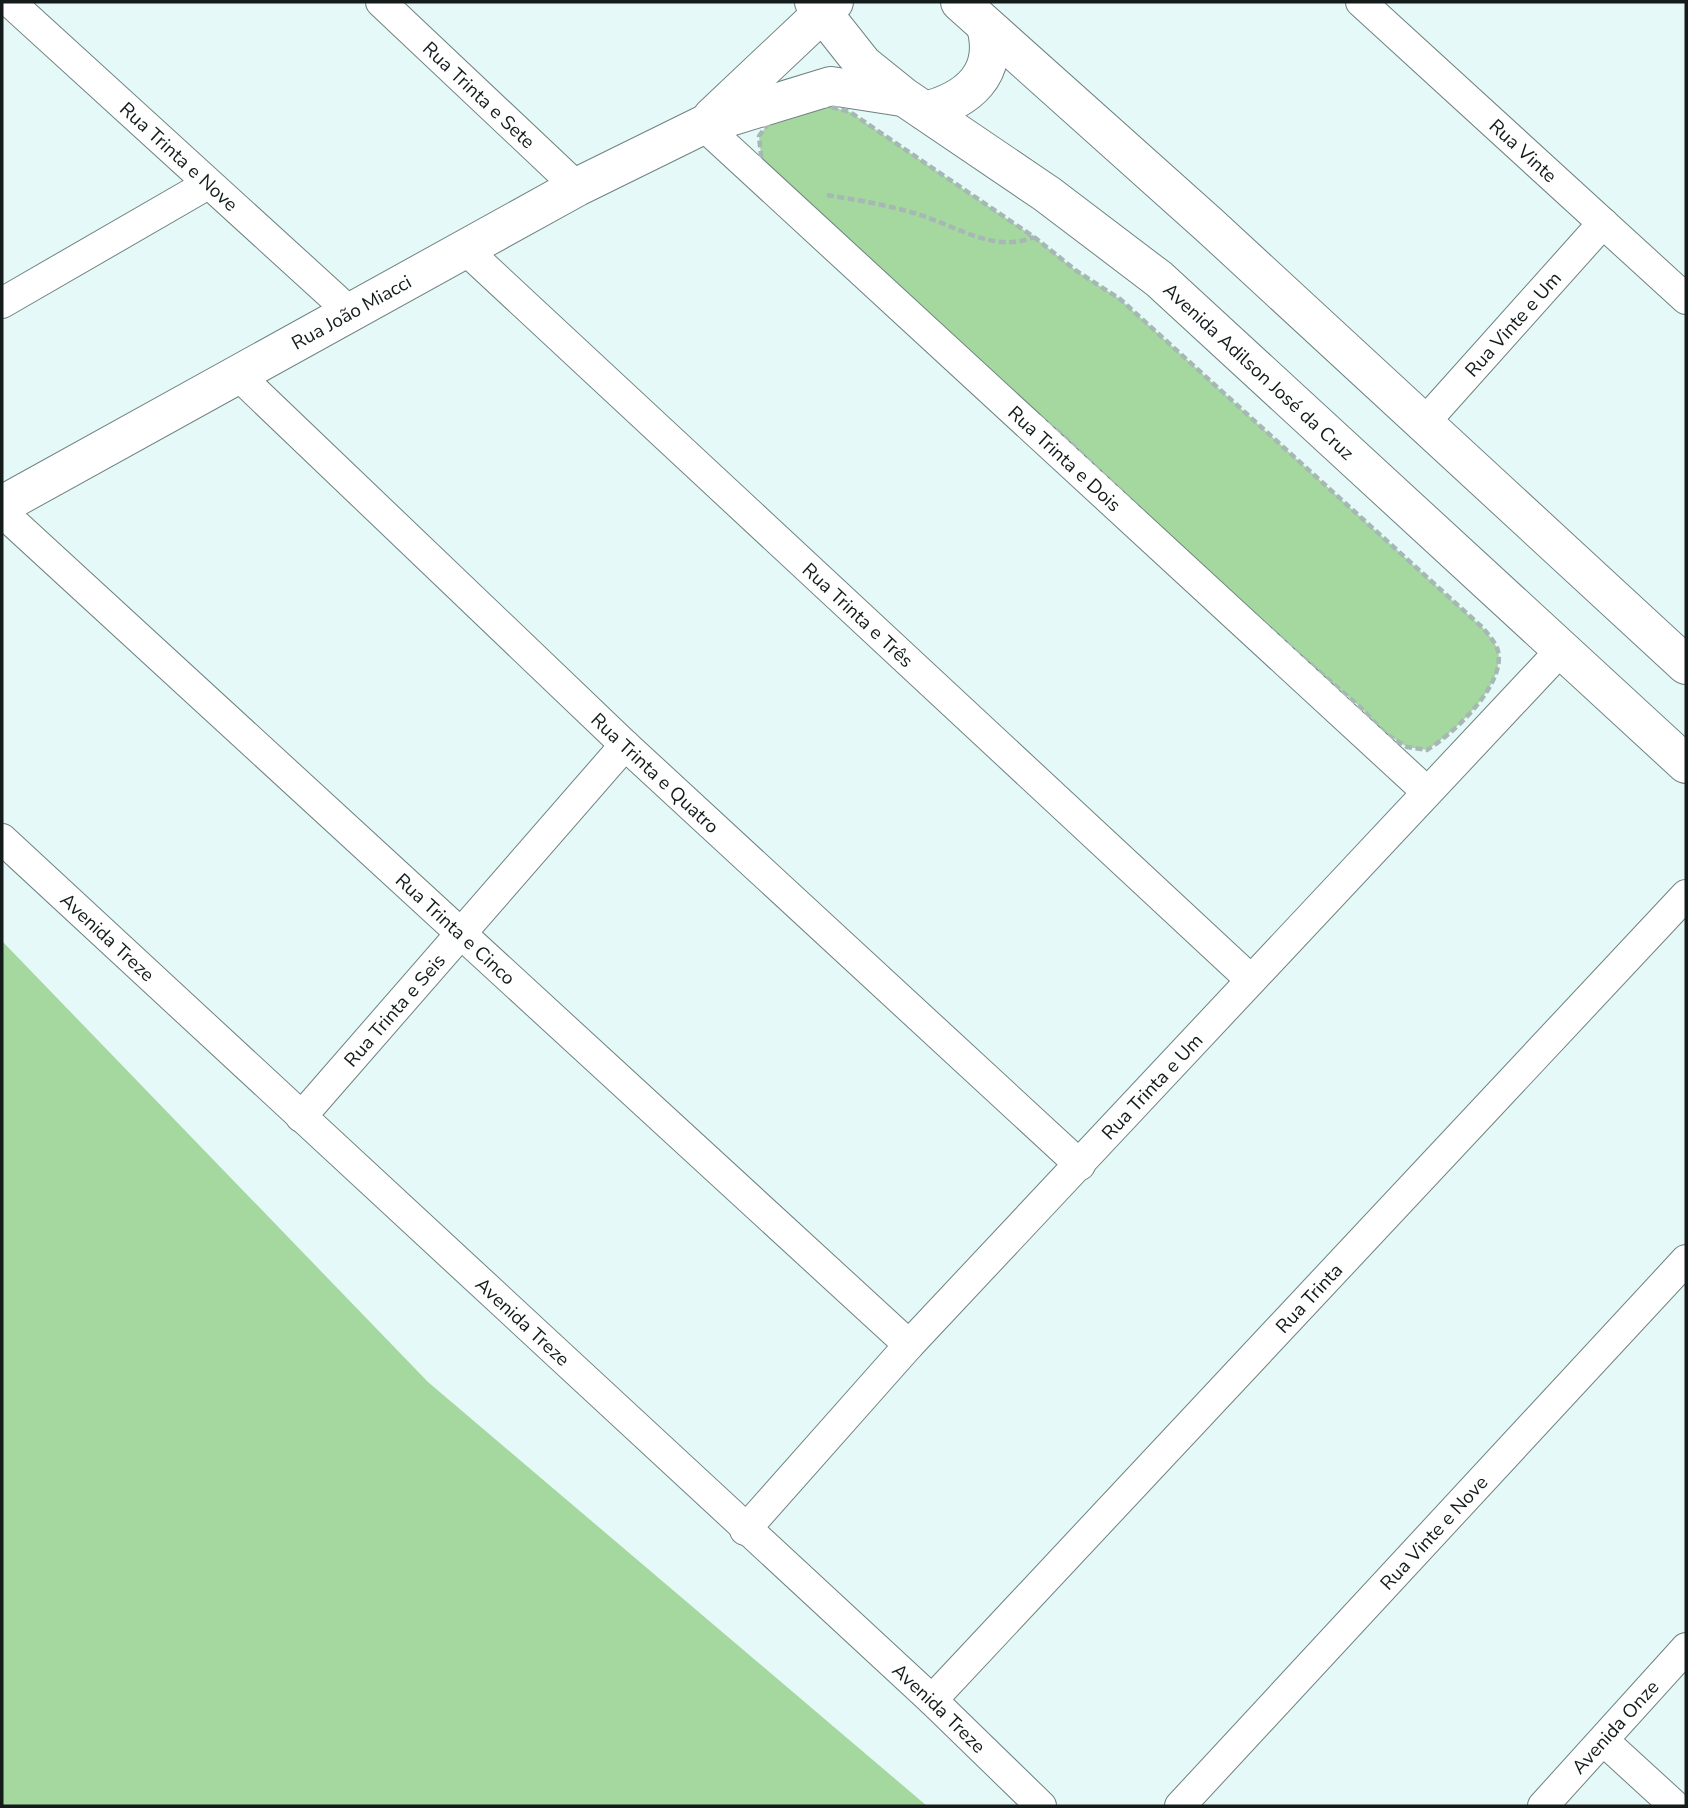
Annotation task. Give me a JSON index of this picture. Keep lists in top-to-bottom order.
{
  "streets": {
    "main road": ["Rua João Miacci", "Avenida Adilson José da Cruz"],
    "street": [
      "Rua Trinta e Sete",
      "Rua Vinte",
      "Rua Trinta e Nove",
      "Rua Vinte e Um",
      "Rua Trinta e Dois",
      "Rua Trinta e Três",
      "Rua Trinta e Quatro",
      "Rua Trinta e Cinco",
      "Avenida Treze",
      "Rua Trinta e Seis",
      "Rua Trinta e Um",
      "Rua Trinta",
      "Rua Vinte e Nove",
      "Avenida Onze"
    ]
  },
  "crossings": [
    ["Rua Trinta e Sete", "Rua João Miacci"],
    ["Rua Vinte", "Rua Vinte e Um"],
    ["Rua Trinta e Nove", "Rua João Miacci"],
    ["Rua João Miacci", "Avenida Adilson José da Cruz"],
    ["Rua João Miacci", "Rua Trinta e Dois"],
    ["Rua João Miacci", "Rua Trinta e Três"],
    ["Rua João Miacci", "Rua Trinta e Quatro"],
    ["Avenida Adilson José da Cruz", "Rua Trinta e Um"],
    ["Rua Trinta e Dois", "Rua Trinta e Um"],
    ["Rua Trinta e Três", "Rua Trinta e Um"],
    ["Rua Trinta e Quatro", "Rua Trinta e Seis"],
    ["Rua Trinta e Quatro", "Rua Trinta e Um"],
    ["Rua Trinta e Cinco", "Rua Trinta e Seis"],
    ["Rua Trinta e Cinco", "Rua Trinta e Um"],
    ["Avenida Treze", "Rua Trinta e Seis"],
    ["Avenida Treze", "Rua Trinta e Um"],
    ["Avenida Treze", "Rua Trinta"]
  ]
}
